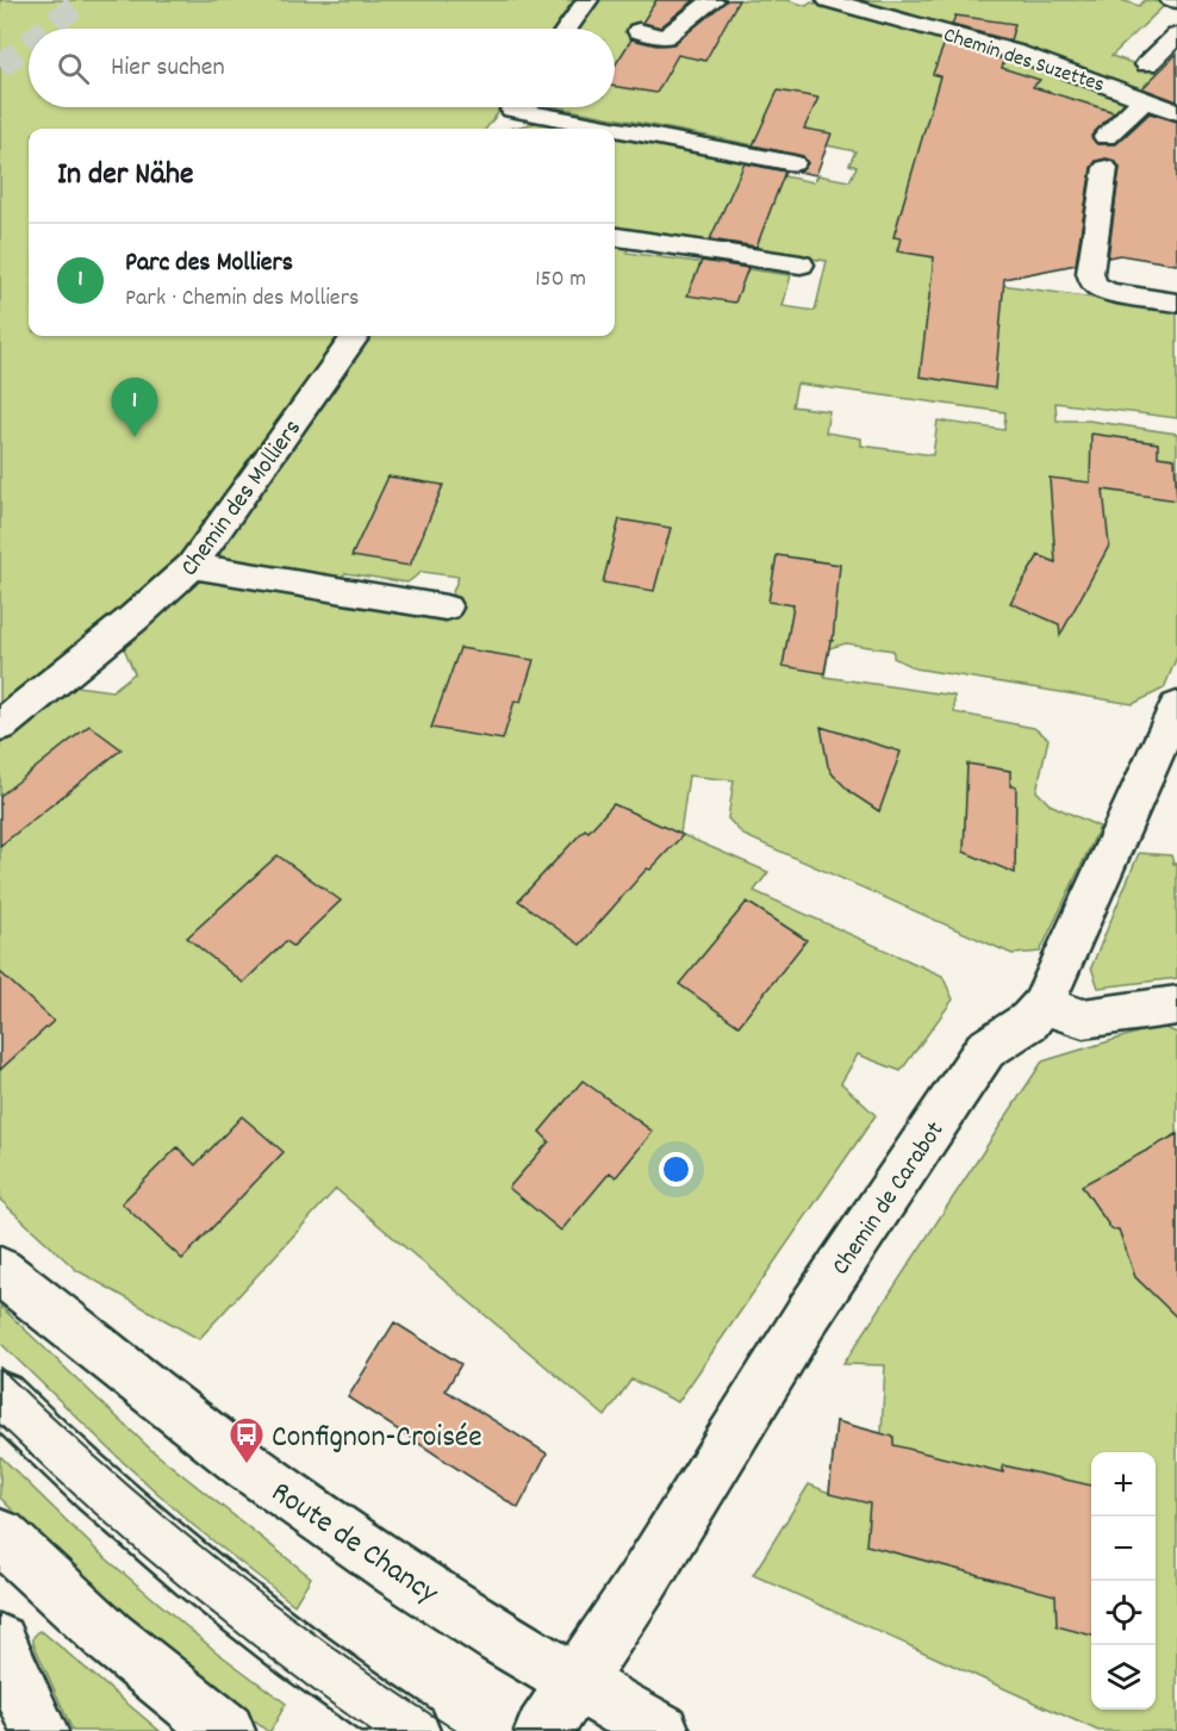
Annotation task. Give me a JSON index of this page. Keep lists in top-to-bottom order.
{
  "streets": {
    "street": [
      "Chemin des Suzettes",
      "Chemin des Molliers",
      "Chemin de Carabot",
      "Route de Chancy"
    ]
  },
  "crossings": [
    ["Chemin de Carabot", "Route de Chancy"]
  ],
  "places": {
    "bus stop": ["Confignon-Croisée"]
  },
  "page": {
    "search": "Hier suchen",
    "heading": "In der Nähe",
    "list": [
      {
        "mark": "1",
        "name": "Parc des Molliers",
        "note": "Park · Chemin des Molliers",
        "value": "150 m"
      }
    ],
    "pins": "1",
    "map_buttons": ["+", "−"]
  }
}
